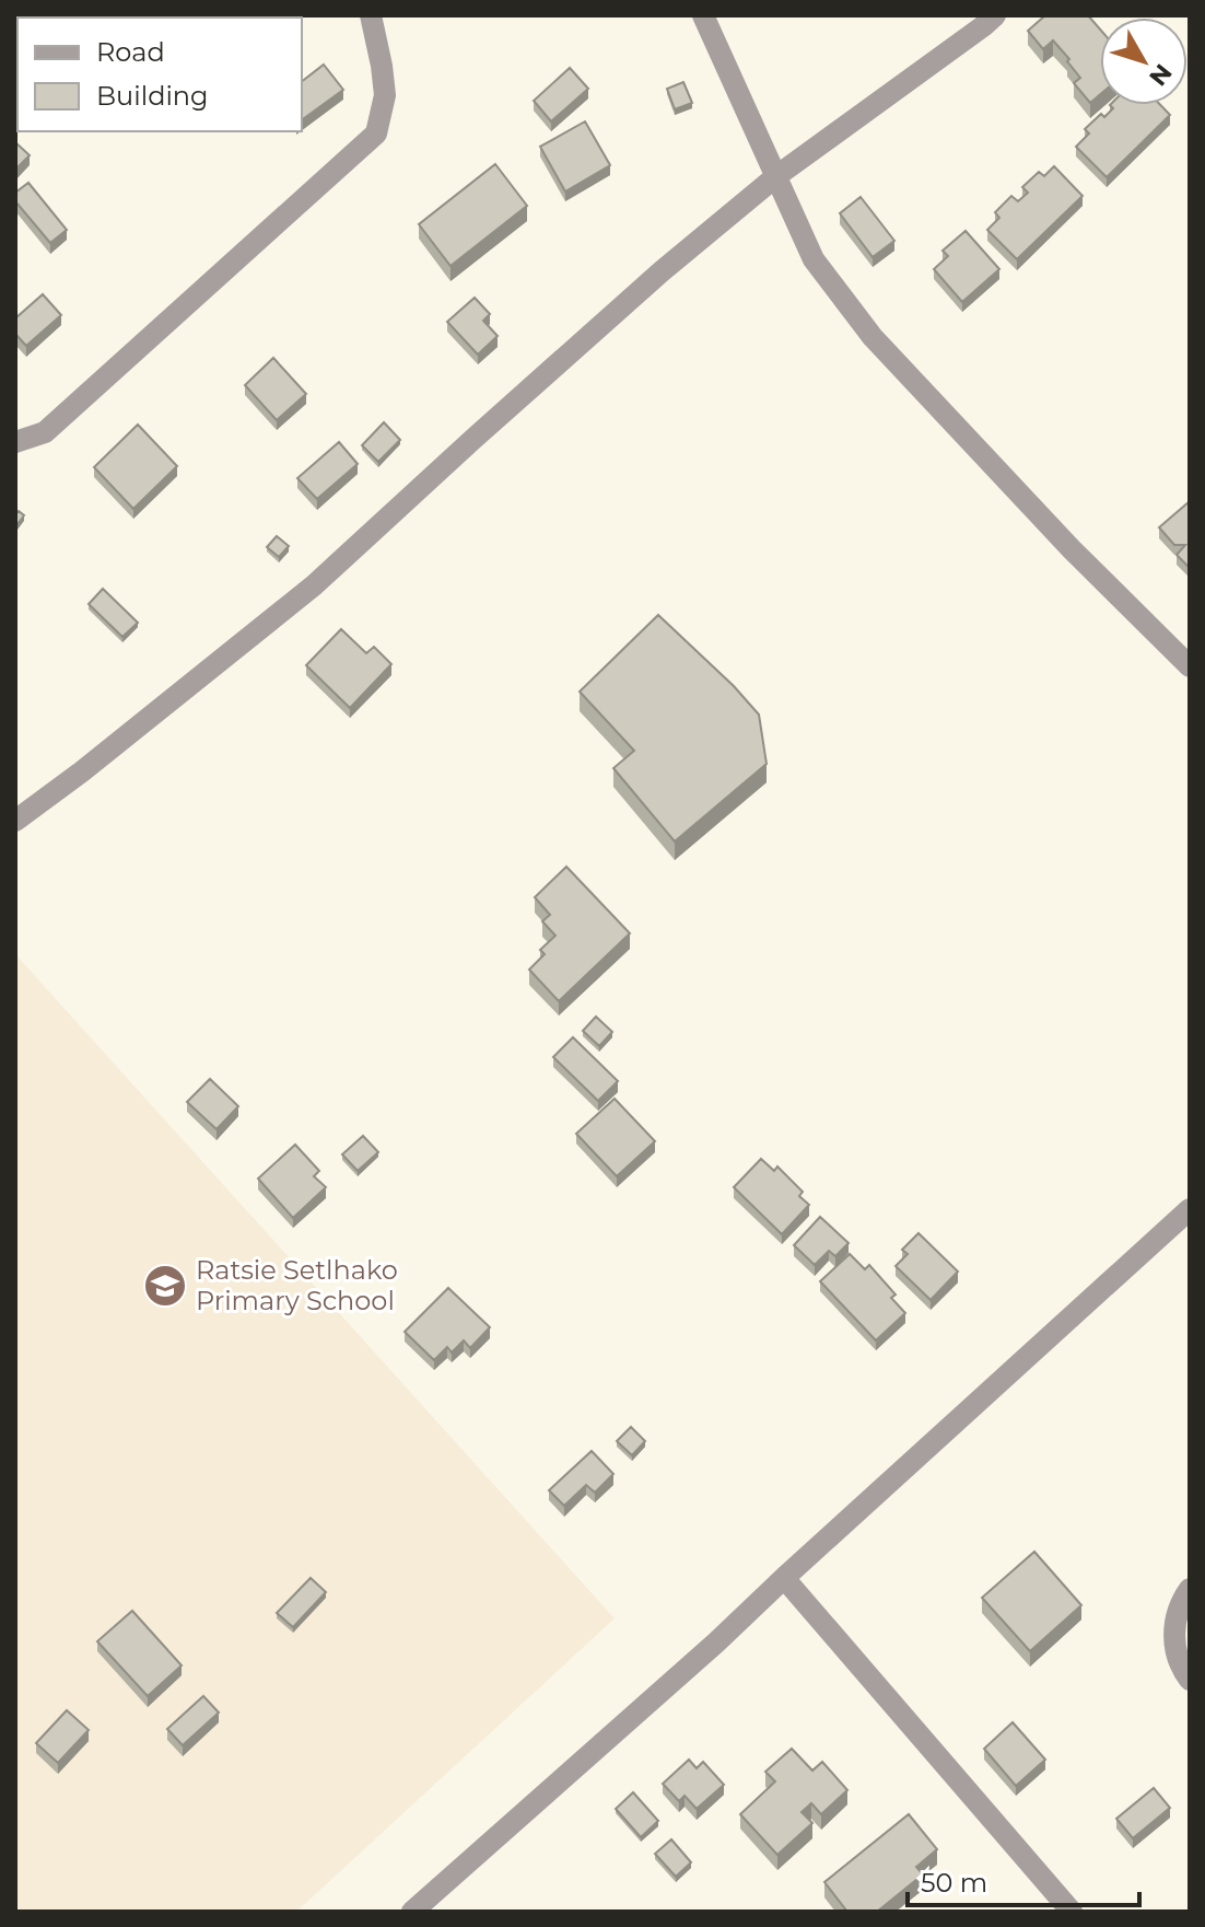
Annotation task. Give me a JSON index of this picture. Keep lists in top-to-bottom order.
{
  "places": {
    "school or university": ["Ratsie Setlhako Primary School"]
  },
  "legend": ["Road", "Building"],
  "scale_bar": "50 m",
  "north": "bottom right"
}
